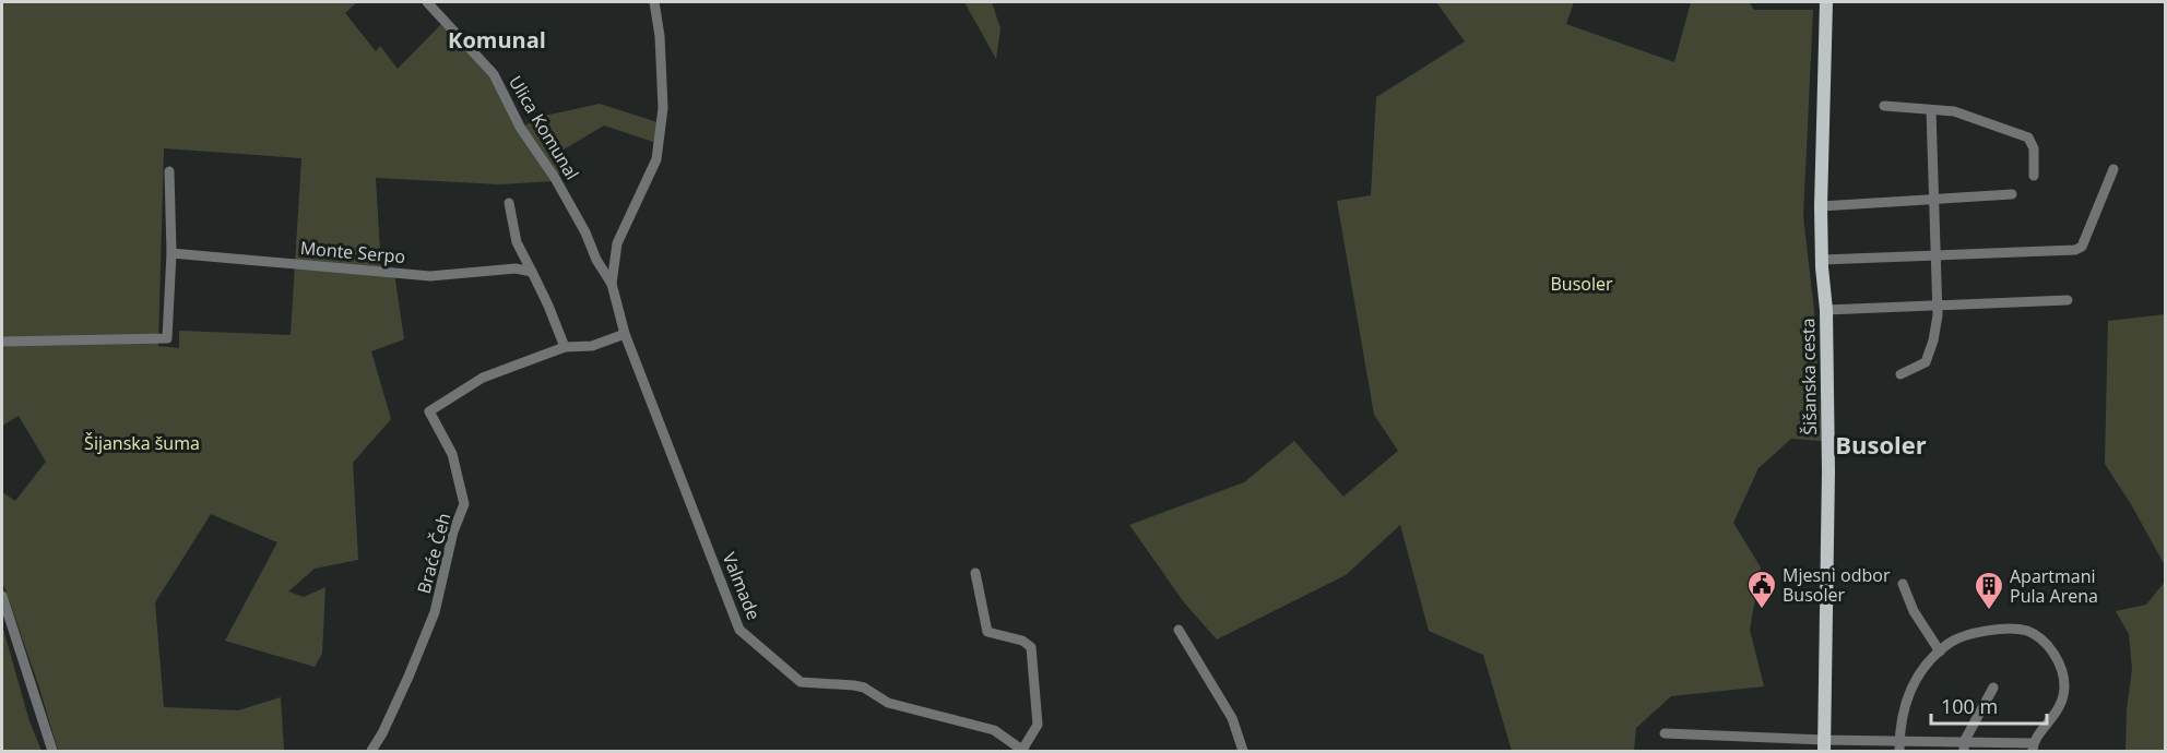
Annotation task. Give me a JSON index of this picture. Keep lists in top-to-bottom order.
{
  "streets": {
    "main road": ["Šišanska cesta"],
    "street": [
      "Ulica Komunal",
      "Monte Serpo",
      "Braće Čeh",
      "Valmade"
    ]
  },
  "crossings": [
    ["Ulica Komunal", "Braće Čeh"],
    ["Ulica Komunal", "Valmade"],
    ["Braće Čeh", "Valmade"]
  ],
  "districts": ["Komunal", "Busoler"],
  "parks": ["Busoler", "Šijanska šuma"],
  "places": {
    "public building": ["Mjesni odbor Busoler"],
    "building": ["Apartmani Pula Arena"]
  },
  "scale_bar": "100 m"
}
